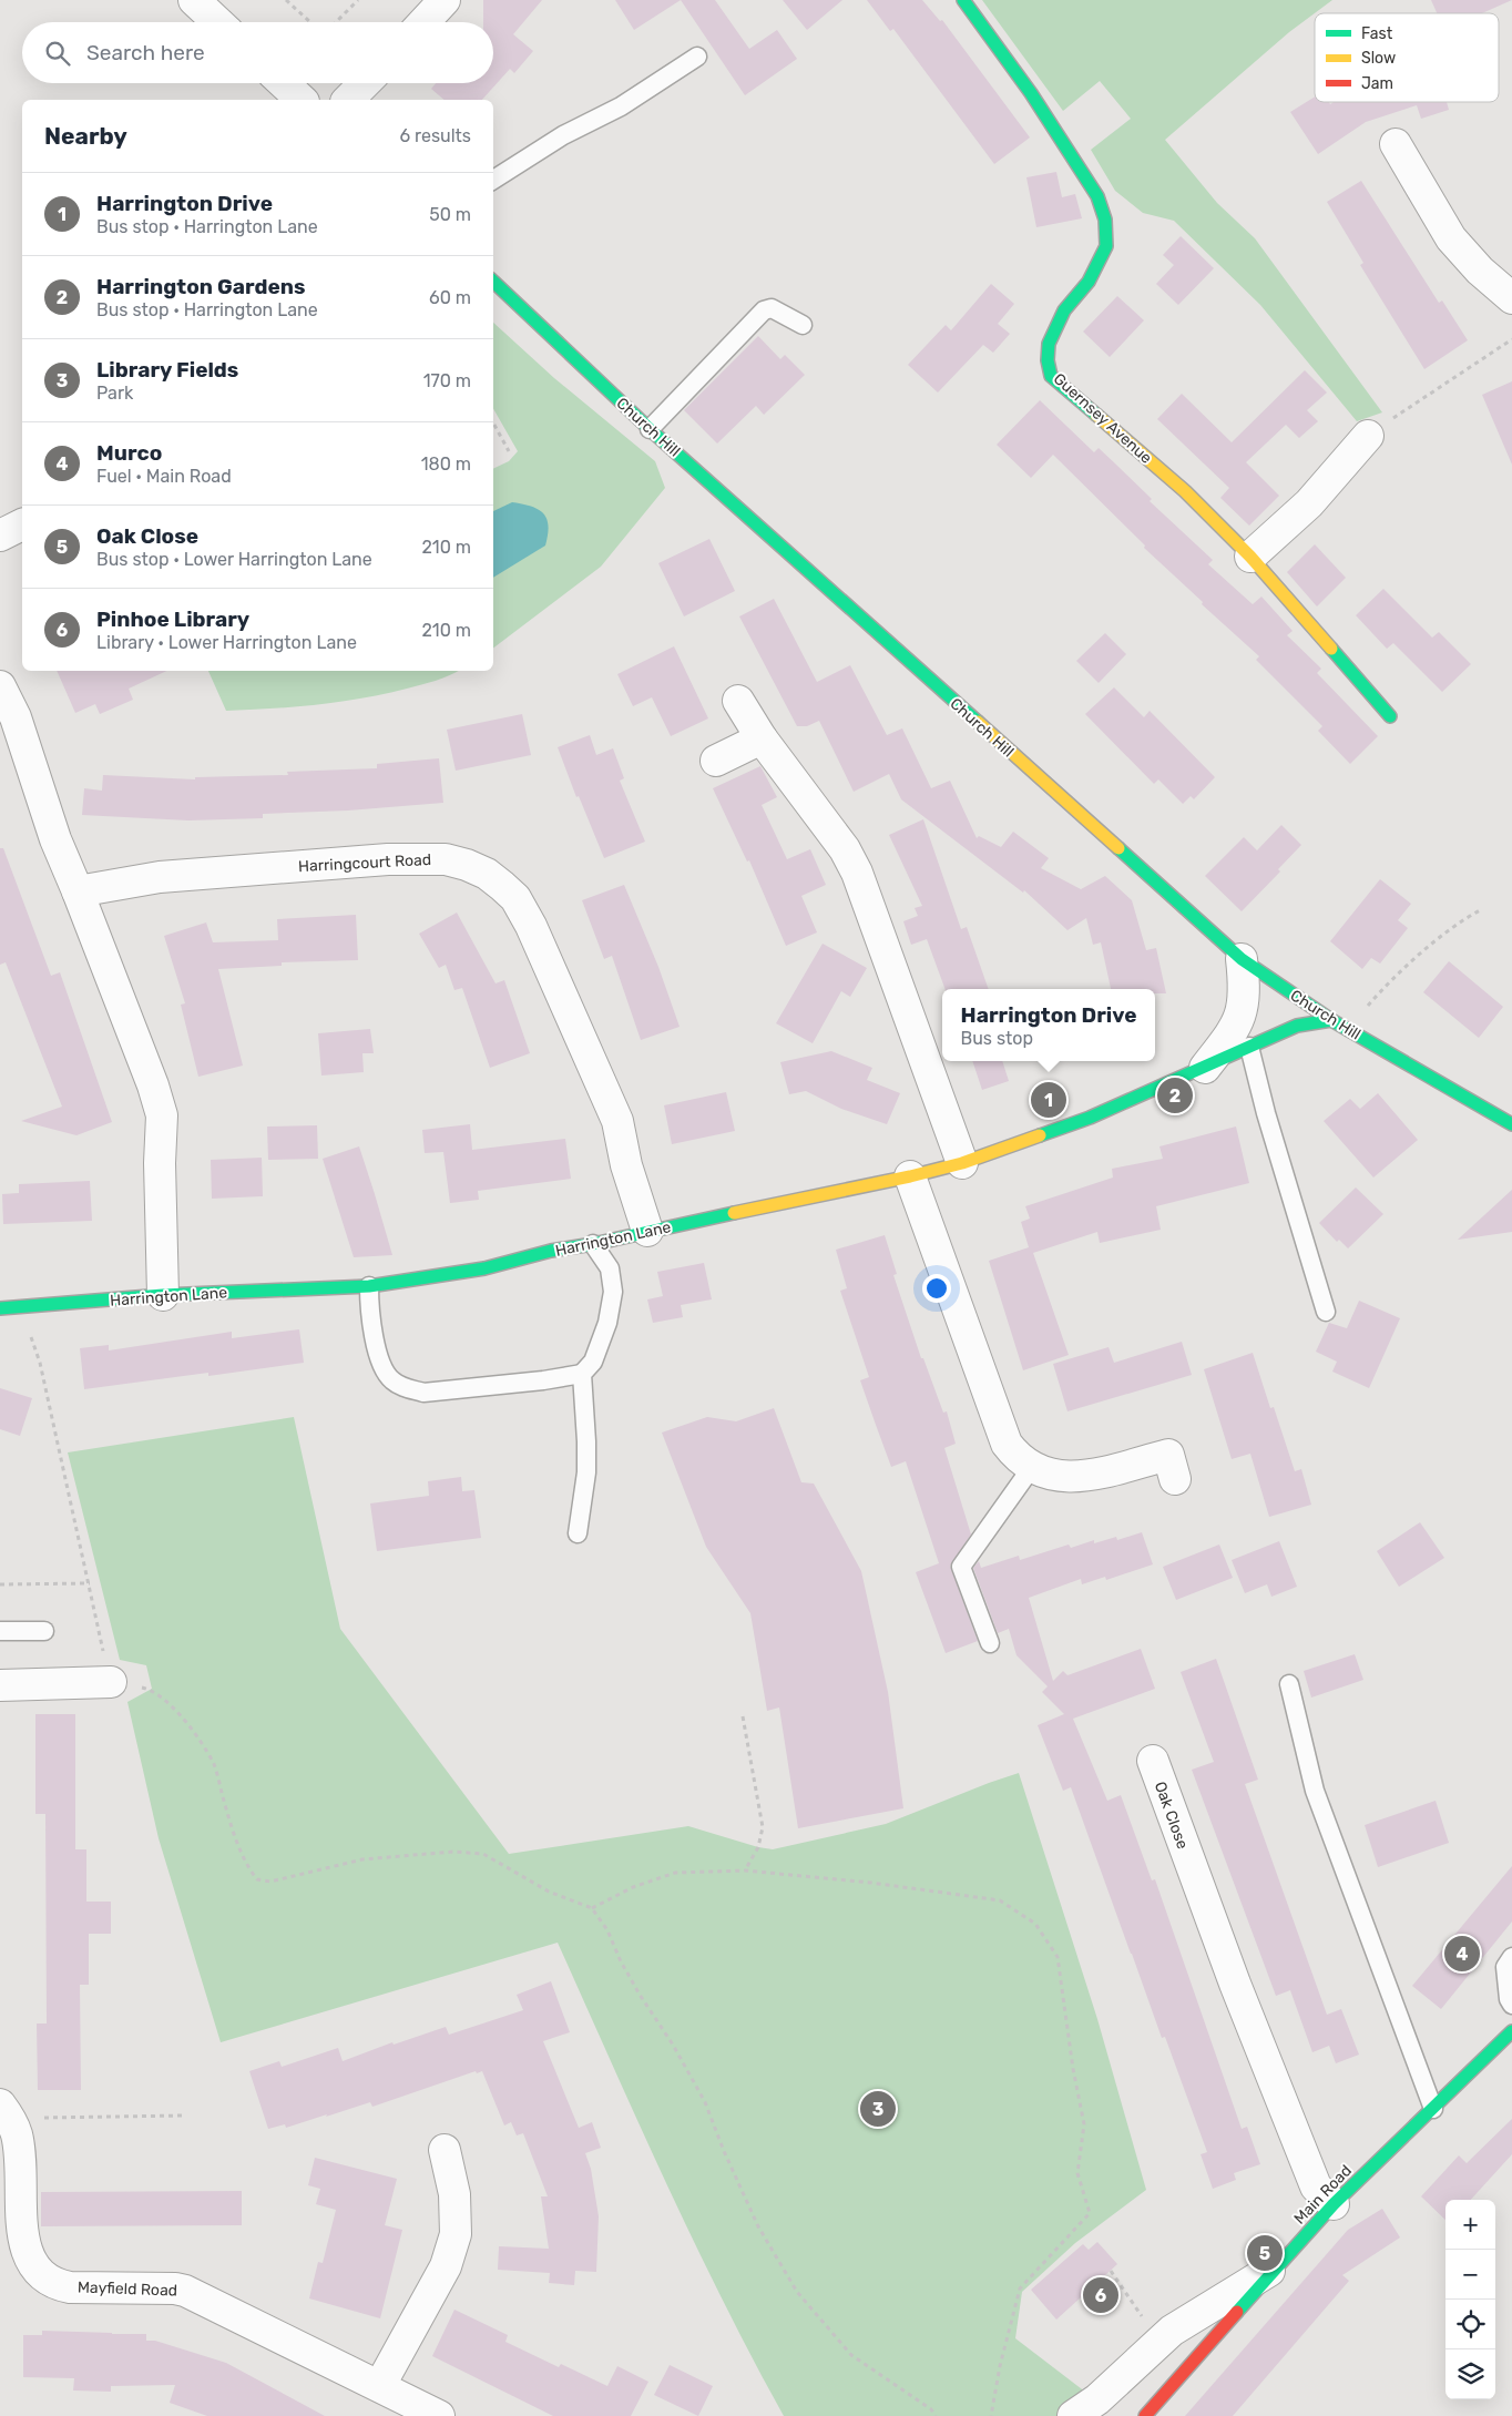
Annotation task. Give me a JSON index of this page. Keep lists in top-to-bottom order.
{
  "streets": {
    "street": [
      "Guernsey Avenue",
      "Church Hill",
      "Harringcourt Road",
      "Harrington Lane",
      "Oak Close",
      "Main Road",
      "Mayfield Road"
    ]
  },
  "crossings": [
    ["Church Hill", "Harrington Lane"],
    ["Harringcourt Road", "Harrington Lane"],
    ["Oak Close", "Main Road"]
  ],
  "legend": ["Fast", "Slow", "Jam"],
  "page": {
    "search": "Search here",
    "heading": ["Nearby", "6 results"],
    "list": [
      {
        "mark": "1",
        "name": "Harrington Drive",
        "note": "Bus stop · Harrington Lane",
        "value": "50 m"
      },
      {
        "mark": "2",
        "name": "Harrington Gardens",
        "note": "Bus stop · Harrington Lane",
        "value": "60 m"
      },
      {
        "mark": "3",
        "name": "Library Fields",
        "note": "Park",
        "value": "170 m"
      },
      {
        "mark": "4",
        "name": "Murco",
        "note": "Fuel · Main Road",
        "value": "180 m"
      },
      {
        "mark": "5",
        "name": "Oak Close",
        "note": "Bus stop · Lower Harrington Lane",
        "value": "210 m"
      },
      {
        "mark": "6",
        "name": "Pinhoe Library",
        "note": "Library · Lower Harrington Lane",
        "value": "210 m"
      }
    ],
    "popup": ["Harrington Drive", "Bus stop"],
    "pins": [
      "2",
      "1",
      "4",
      "3",
      "5",
      "6"
    ],
    "map_buttons": ["+", "−"]
  }
}
